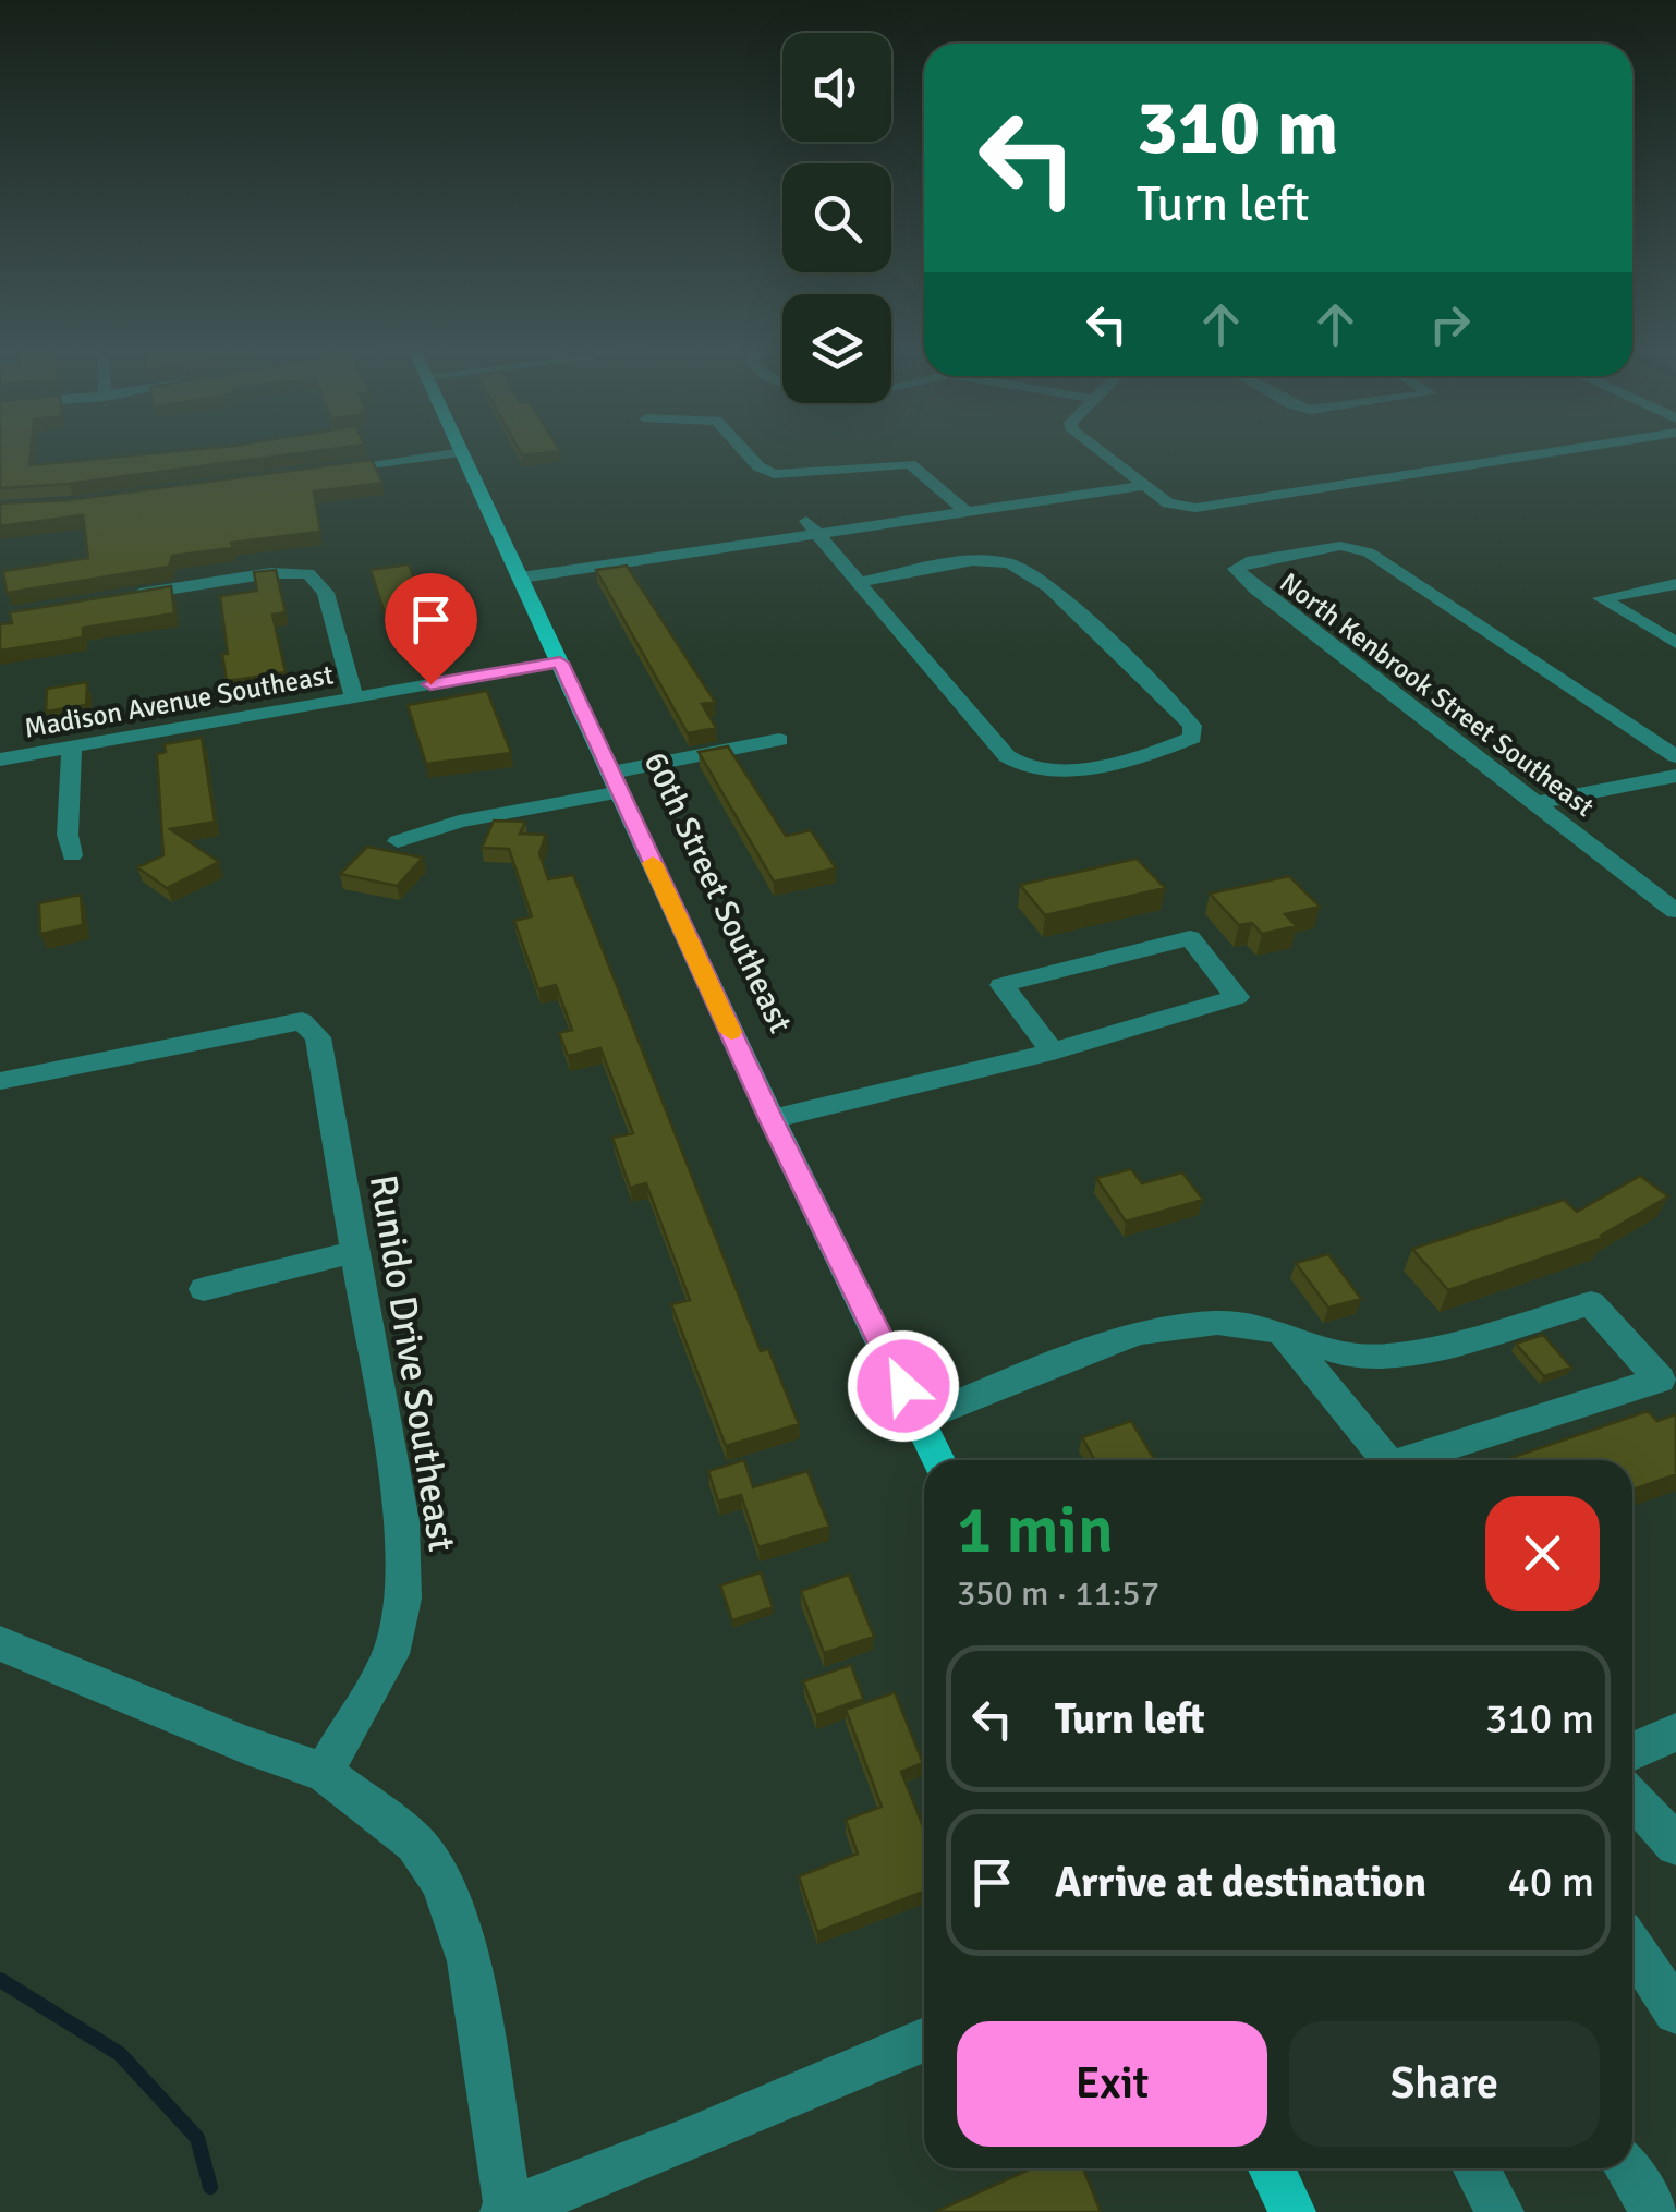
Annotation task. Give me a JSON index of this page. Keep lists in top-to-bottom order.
{
  "streets": {
    "main road": ["60th Street Southeast"],
    "street": ["North Kenbrook Street Southeast", "Madison Avenue Southeast", "Runido Drive Southeast"]
  },
  "crossings": [
    ["Madison Avenue Southeast", "60th Street Southeast"]
  ],
  "page": {
    "turn": ["310 m", "Turn left"],
    "heading": ["1 min", "350 m · 11:57"],
    "list": [
      {
        "name": "Turn left",
        "value": "310 m"
      },
      {
        "name": "Arrive at destination",
        "value": "40 m"
      }
    ],
    "buttons": ["Exit", "Share"]
  }
}
